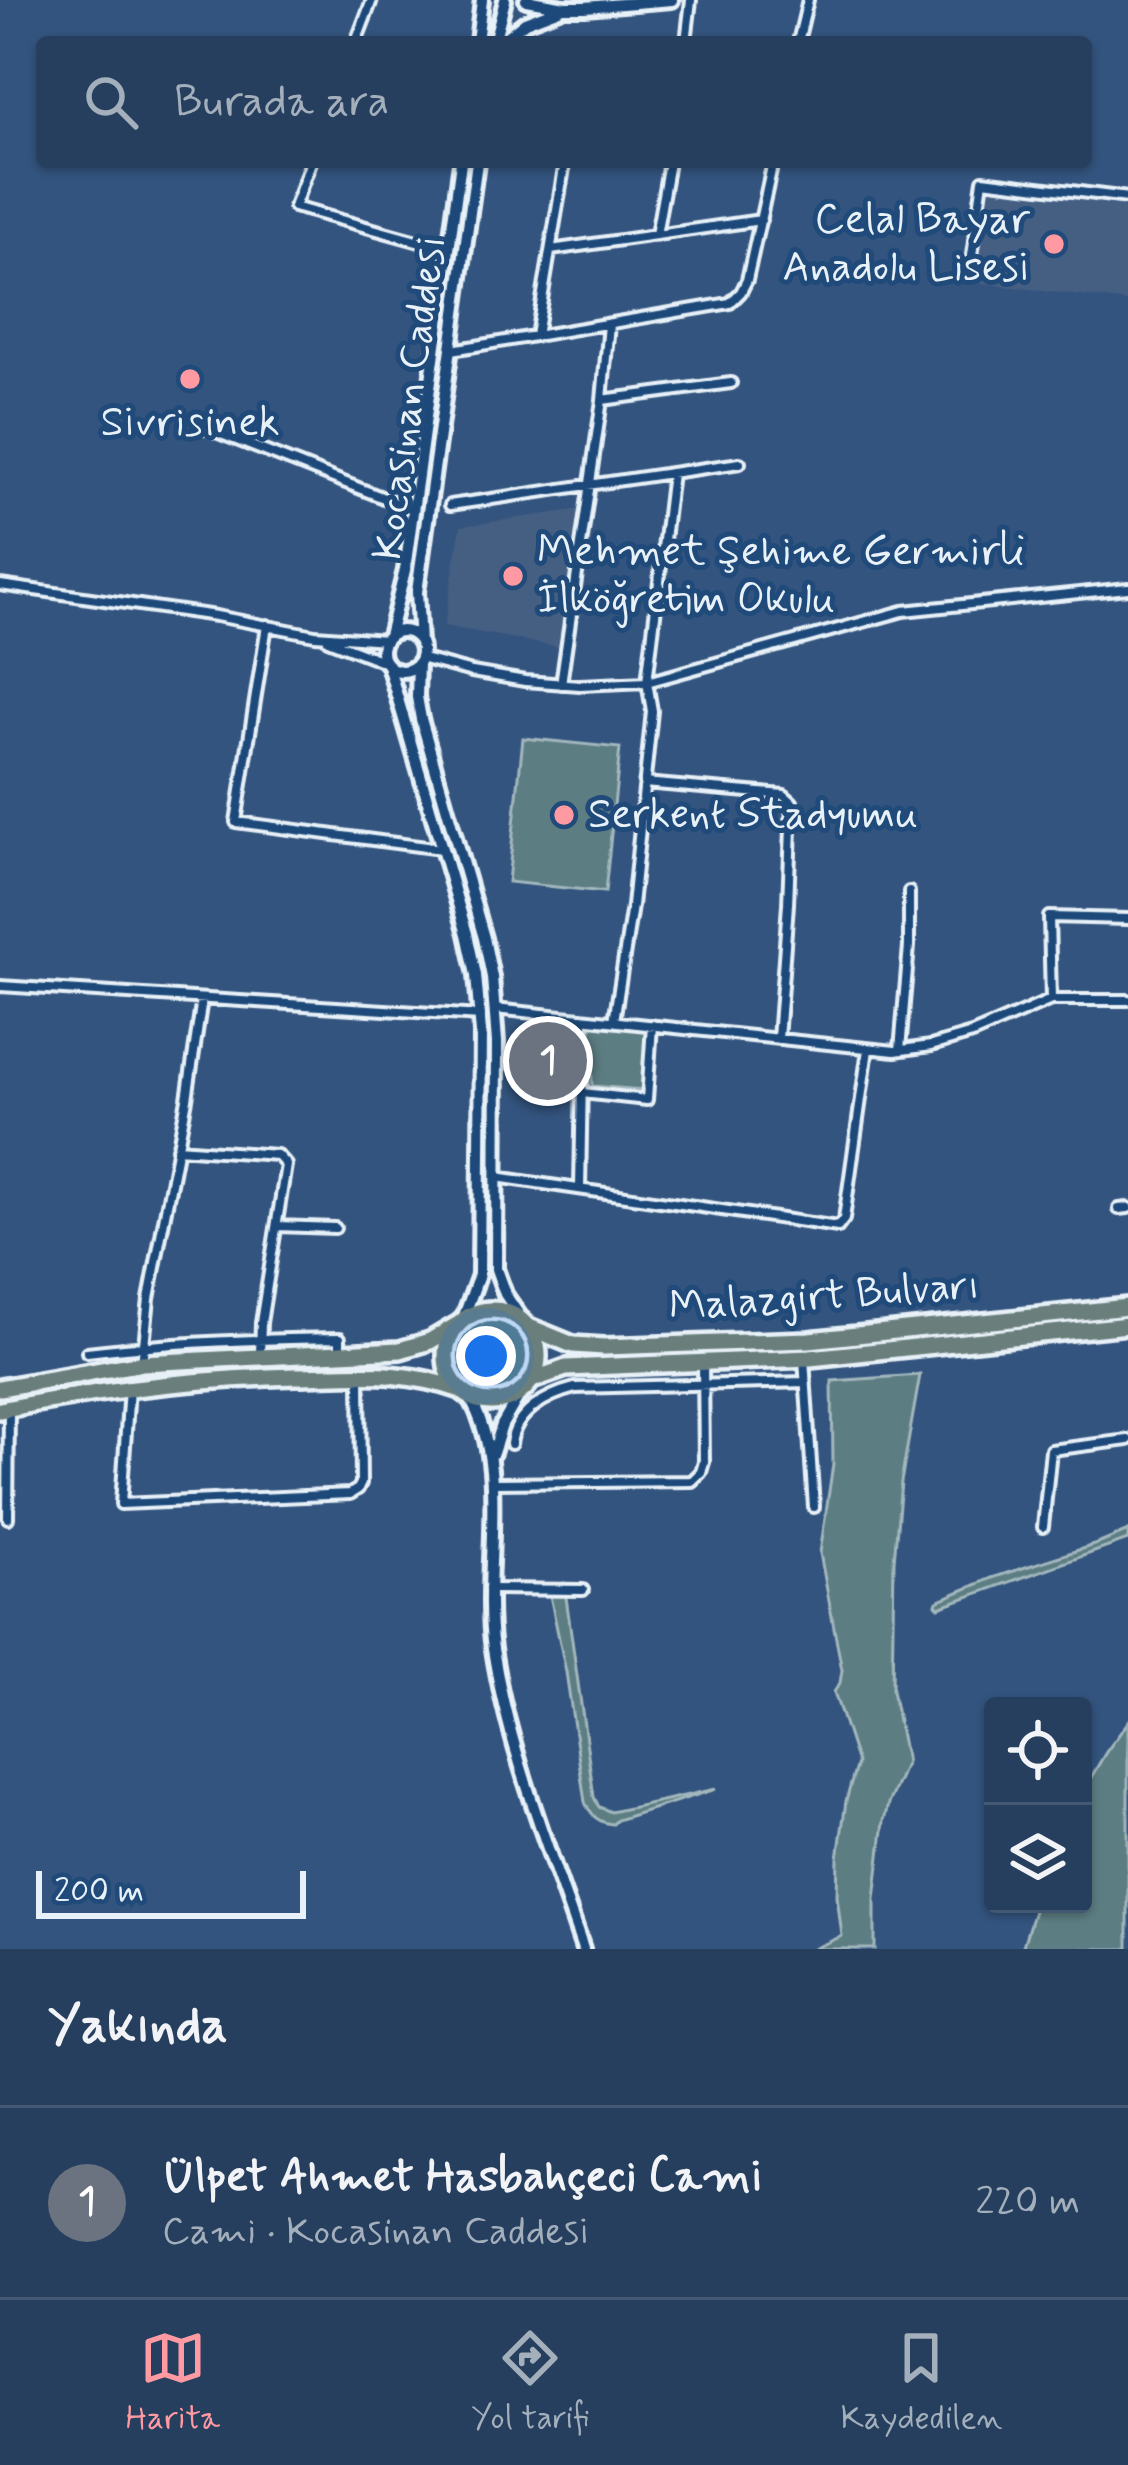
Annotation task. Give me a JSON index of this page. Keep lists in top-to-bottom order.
{
  "streets": {
    "highway": ["Malazgirt Bulvarı"],
    "main road": ["Kocasinan Caddesi"]
  },
  "places": [
    "Celal Bayar Anadolu Lisesi",
    "Sivrisinek",
    "Mehmet Şehime Germirli İlköğretim Okulu",
    "Serkent Stadyumu"
  ],
  "scale_bar": "200 m",
  "page": {
    "search": "Burada ara",
    "pins": "1",
    "scale": "200 m",
    "heading": "Yakında",
    "list": [
      {
        "mark": "1",
        "name": "Ülpet Ahmet Hasbahçeci Cami",
        "note": "Cami · Kocasinan Caddesi",
        "value": "220 m"
      }
    ],
    "nav": ["Harita", "Yol tarifi", "Kaydedilen"]
  }
}
